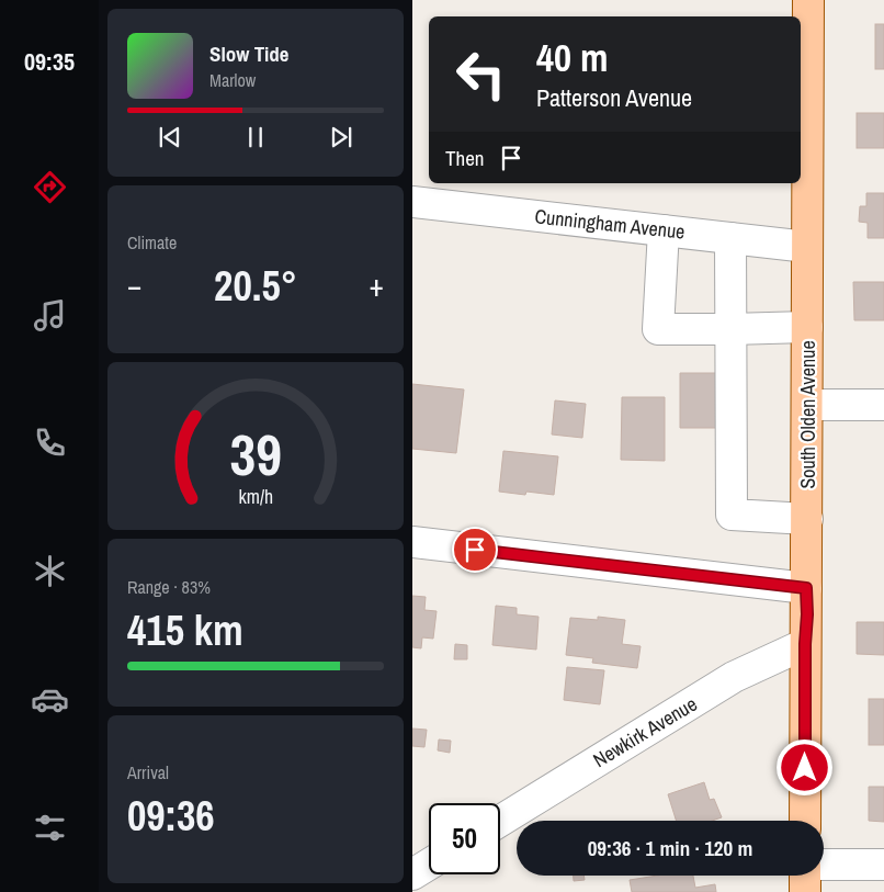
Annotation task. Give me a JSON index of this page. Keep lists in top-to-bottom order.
{
  "streets": {
    "main road": ["South Olden Avenue"],
    "street": ["Cunningham Avenue", "Newkirk Avenue"]
  },
  "crossings": [
    ["Cunningham Avenue", "South Olden Avenue"],
    ["South Olden Avenue", "Newkirk Avenue"]
  ],
  "page": {
    "tabs": "09:35",
    "turn": ["40 m", "Patterson Avenue"],
    "song": ["Slow Tide", "Marlow"],
    "then": "Then",
    "tile": [
      "Climate",
      ["Range · 83%", "415 km"],
      ["Arrival", "09:36"]
    ],
    "heat": ["−", "20.5°", "+"],
    "limit": "50",
    "trip": "09:36 · 1 min · 120 m",
    "gauge": ["39", "km/h"]
  }
}
